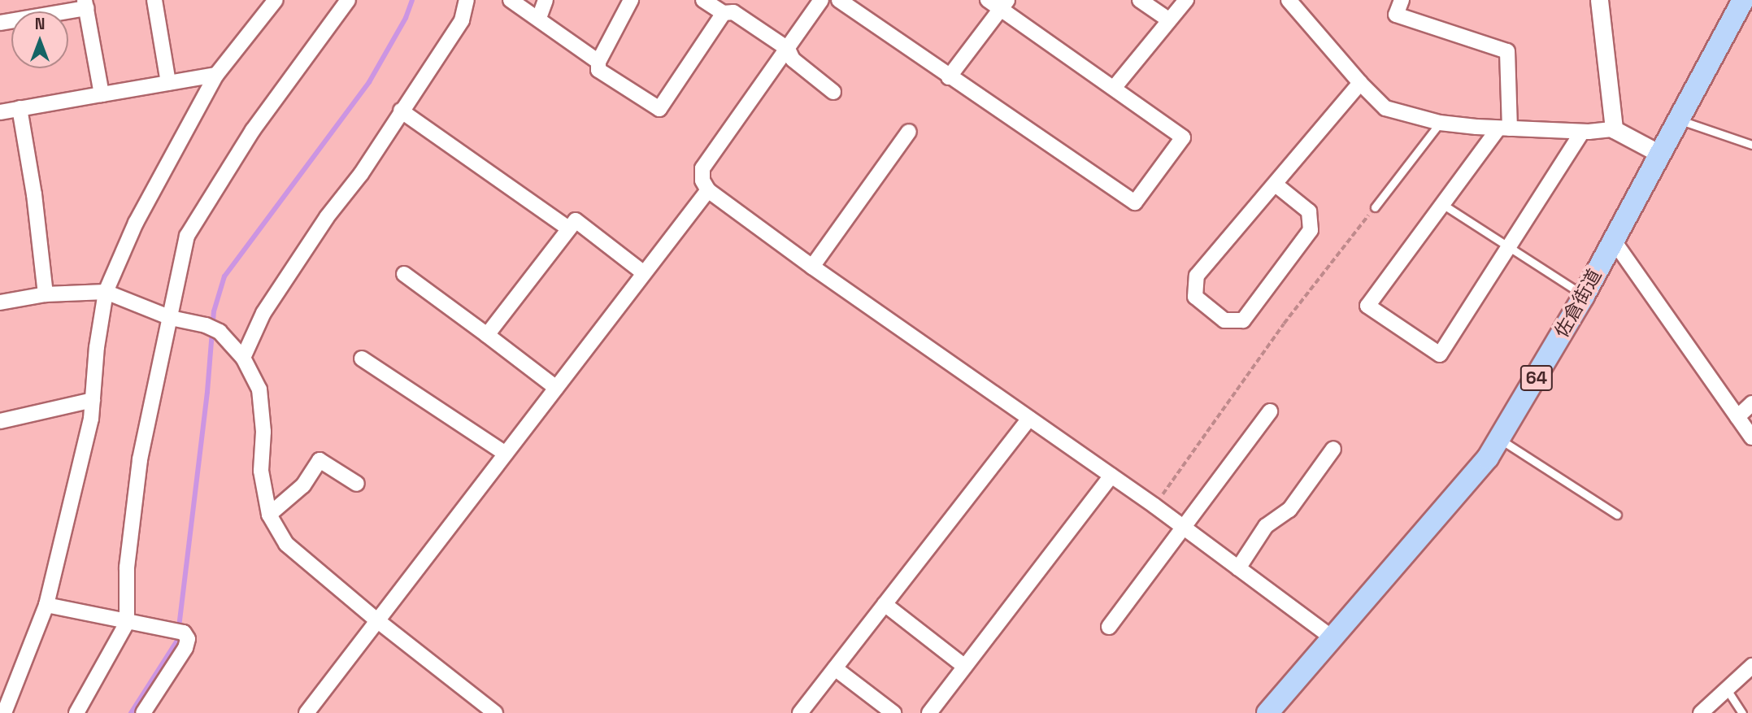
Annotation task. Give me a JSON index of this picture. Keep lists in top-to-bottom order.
{
  "streets": {
    "main road": ["佐倉街道", "64"]
  },
  "north": "top"
}
